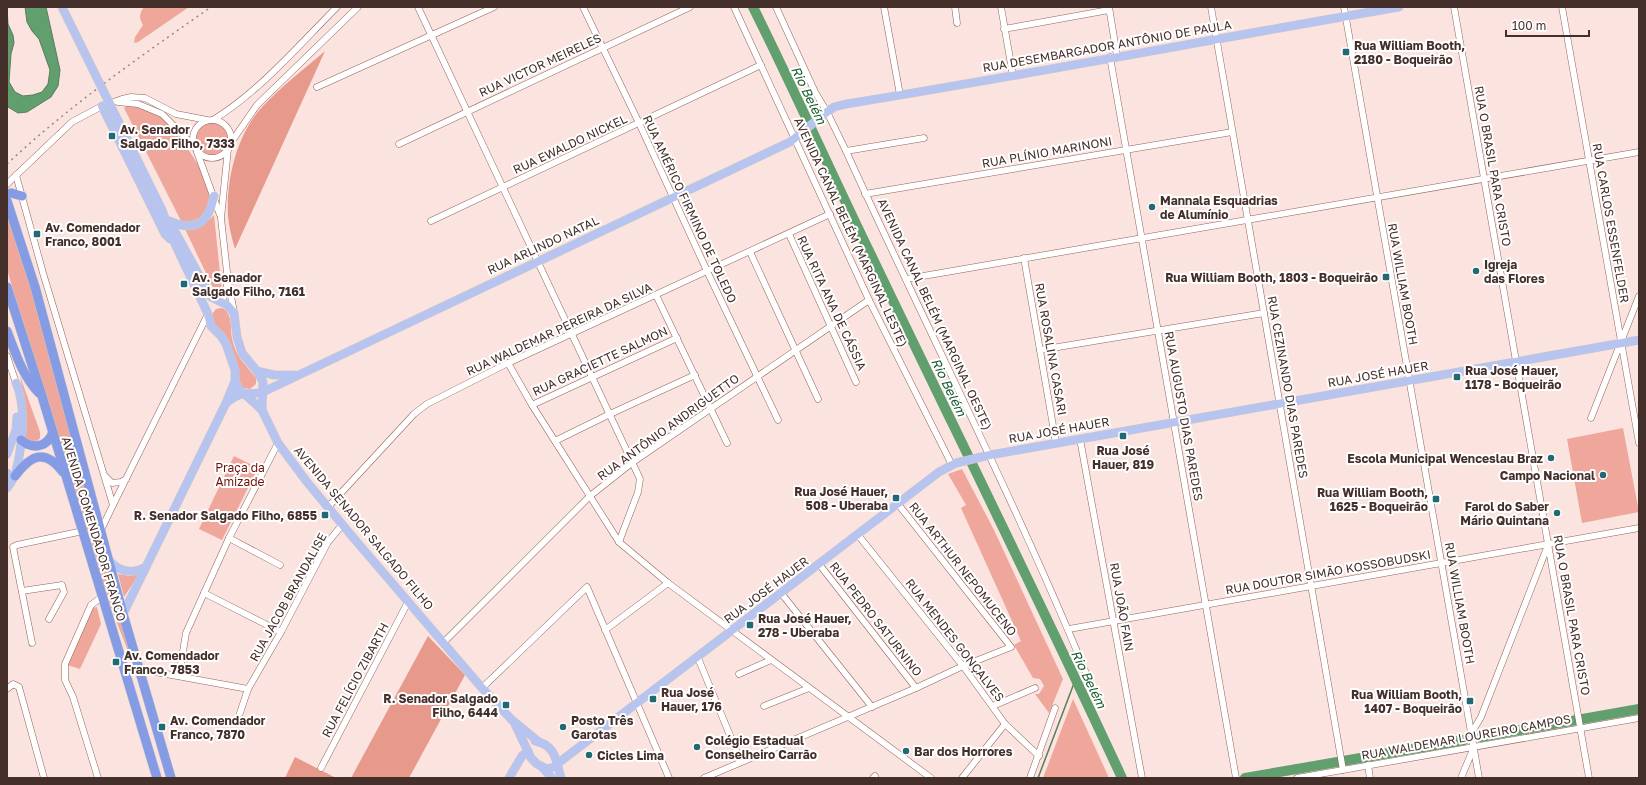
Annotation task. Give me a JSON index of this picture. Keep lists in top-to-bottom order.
{
  "streets": {
    "highway": ["AVENIDA COMENDADOR FRANCO"],
    "main road": [
      "RUA DESEMBARGADOR ANTÔNIO DE PAULA",
      "RUA ARLINDO NATAL",
      "RUA JOSÉ HAUER",
      "AVENIDA SENADOR SALGADO FILHO"
    ],
    "street": [
      "RUA VICTOR MEIRELES",
      "RUA EWALDO NICKEL",
      "RUA PLÍNIO MARINONI",
      "RUA O BRASIL PARA CRISTO",
      "RUA AMÉRICO FIRMINO DE TOLEDO",
      "RUA CARLOS ESSENFELDER",
      "AVENIDA CANAL BELÉM (MARGINAL LESTE)",
      "RUA WILLIAM BOOTH",
      "RUA RITA ANA DE CÁSSIA",
      "AVENIDA CANAL BELÉM (MARGINAL OESTE)",
      "RUA WALDEMAR PEREIRA DA SILVA",
      "RUA ROSALINA CASARI",
      "RUA GRACIETTE SALMON",
      "RUA CEZINANDO DIAS PAREDES",
      "RUA AUGUSTO DIAS PAREDES",
      "RUA ANTÔNIO ANDRIGUETTO",
      "RUA ARTHUR NEPOMUCENO",
      "RUA DOUTOR SIMÃO KOSSOBUDSKI",
      "RUA JACOB BRANDALISE",
      "RUA JOÃO FAIN",
      "RUA PEDRO SATURNINO",
      "RUA MENDES GONÇALVES",
      "RUA FELÍCIO ZIBARTH",
      "RUA WALDEMAR LOUREIRO CAMPOS"
    ]
  },
  "crossings": [
    ["RUA DESEMBARGADOR ANTÔNIO DE PAULA", "AVENIDA CANAL BELÉM (MARGINAL LESTE)"],
    ["RUA DESEMBARGADOR ANTÔNIO DE PAULA", "RUA ARLINDO NATAL"],
    ["RUA DESEMBARGADOR ANTÔNIO DE PAULA", "RUA WILLIAM BOOTH"],
    ["RUA DESEMBARGADOR ANTÔNIO DE PAULA", "AVENIDA CANAL BELÉM (MARGINAL OESTE)"],
    ["RUA DESEMBARGADOR ANTÔNIO DE PAULA", "RUA CEZINANDO DIAS PAREDES"],
    ["RUA DESEMBARGADOR ANTÔNIO DE PAULA", "RUA AUGUSTO DIAS PAREDES"],
    ["RUA VICTOR MEIRELES", "RUA AMÉRICO FIRMINO DE TOLEDO"],
    ["RUA EWALDO NICKEL", "RUA AMÉRICO FIRMINO DE TOLEDO"],
    ["RUA EWALDO NICKEL", "AVENIDA CANAL BELÉM (MARGINAL LESTE)"],
    ["RUA PLÍNIO MARINONI", "AVENIDA CANAL BELÉM (MARGINAL OESTE)"],
    ["RUA PLÍNIO MARINONI", "RUA CEZINANDO DIAS PAREDES"],
    ["RUA PLÍNIO MARINONI", "RUA AUGUSTO DIAS PAREDES"],
    ["RUA O BRASIL PARA CRISTO", "RUA JOSÉ HAUER"],
    ["RUA O BRASIL PARA CRISTO", "RUA DOUTOR SIMÃO KOSSOBUDSKI"],
    ["RUA O BRASIL PARA CRISTO", "RUA WALDEMAR LOUREIRO CAMPOS"],
    ["RUA AMÉRICO FIRMINO DE TOLEDO", "RUA ARLINDO NATAL"],
    ["RUA AMÉRICO FIRMINO DE TOLEDO", "RUA WALDEMAR PEREIRA DA SILVA"],
    ["RUA AMÉRICO FIRMINO DE TOLEDO", "RUA ANTÔNIO ANDRIGUETTO"],
    ["RUA CARLOS ESSENFELDER", "RUA JOSÉ HAUER"],
    ["AVENIDA CANAL BELÉM (MARGINAL LESTE)", "RUA ARLINDO NATAL"],
    ["AVENIDA CANAL BELÉM (MARGINAL LESTE)", "RUA WALDEMAR PEREIRA DA SILVA"],
    ["AVENIDA CANAL BELÉM (MARGINAL LESTE)", "RUA JOSÉ HAUER"],
    ["AVENIDA CANAL BELÉM (MARGINAL LESTE)", "RUA ANTÔNIO ANDRIGUETTO"],
    ["RUA WILLIAM BOOTH", "RUA JOSÉ HAUER"],
    ["RUA WILLIAM BOOTH", "RUA DOUTOR SIMÃO KOSSOBUDSKI"],
    ["RUA WILLIAM BOOTH", "RUA WALDEMAR LOUREIRO CAMPOS"],
    ["RUA RITA ANA DE CÁSSIA", "RUA WALDEMAR PEREIRA DA SILVA"],
    ["RUA RITA ANA DE CÁSSIA", "RUA ANTÔNIO ANDRIGUETTO"],
    ["AVENIDA CANAL BELÉM (MARGINAL OESTE)", "RUA JOSÉ HAUER"],
    ["AVENIDA CANAL BELÉM (MARGINAL OESTE)", "RUA DOUTOR SIMÃO KOSSOBUDSKI"],
    ["RUA WALDEMAR PEREIRA DA SILVA", "AVENIDA SENADOR SALGADO FILHO"],
    ["RUA ROSALINA CASARI", "RUA JOSÉ HAUER"],
    ["RUA JOSÉ HAUER", "RUA CEZINANDO DIAS PAREDES"],
    ["RUA JOSÉ HAUER", "RUA AUGUSTO DIAS PAREDES"],
    ["RUA JOSÉ HAUER", "RUA ARTHUR NEPOMUCENO"],
    ["RUA JOSÉ HAUER", "RUA JOÃO FAIN"],
    ["RUA JOSÉ HAUER", "RUA PEDRO SATURNINO"],
    ["RUA JOSÉ HAUER", "RUA MENDES GONÇALVES"],
    ["RUA CEZINANDO DIAS PAREDES", "RUA DOUTOR SIMÃO KOSSOBUDSKI"],
    ["RUA CEZINANDO DIAS PAREDES", "RUA WALDEMAR LOUREIRO CAMPOS"],
    ["RUA AUGUSTO DIAS PAREDES", "RUA DOUTOR SIMÃO KOSSOBUDSKI"],
    ["RUA ANTÔNIO ANDRIGUETTO", "AVENIDA SENADOR SALGADO FILHO"],
    ["AVENIDA SENADOR SALGADO FILHO", "RUA JACOB BRANDALISE"],
    ["AVENIDA SENADOR SALGADO FILHO", "RUA FELÍCIO ZIBARTH"],
    ["RUA ARTHUR NEPOMUCENO", "RUA MENDES GONÇALVES"],
    ["RUA DOUTOR SIMÃO KOSSOBUDSKI", "RUA JOÃO FAIN"]
  ],
  "water": ["Rio Belém"],
  "parks": ["Praça da Amizade"],
  "places": {
    "transit": [
      "Rua William Booth, 2180 - Boqueirão",
      "Av. Senador Salgado Filho, 7333",
      "Av. Comendador Franco, 8001",
      "Rua William Booth, 1803 - Boqueirão",
      "Av. Senador Salgado Filho, 7161",
      "Rua José Hauer, 1178 - Boqueirão",
      "Rua José Hauer, 819",
      "Rua José Hauer, 508 - Uberaba",
      "Rua William Booth, 1625 - Boqueirão",
      "R. Senador Salgado Filho, 6855",
      "Rua José Hauer, 278 - Uberaba",
      "Av. Comendador Franco, 7853",
      "Rua José Hauer, 176",
      "Rua William Booth, 1407 - Boqueirão",
      "R. Senador Salgado Filho, 6444",
      "Av. Comendador Franco, 7870"
    ],
    "other": [
      "Mannala Esquadrias de Alumínio",
      "Igreja das Flores",
      "Escola Municipal Wenceslau Braz",
      "Campo Nacional",
      "Farol do Saber Mário Quintana",
      "Posto Três Garotas",
      "Colégio Estadual Conselheiro Carrão",
      "Bar dos Horrores",
      "Cicles Lima"
    ]
  },
  "scale_bar": "100 m"
}
